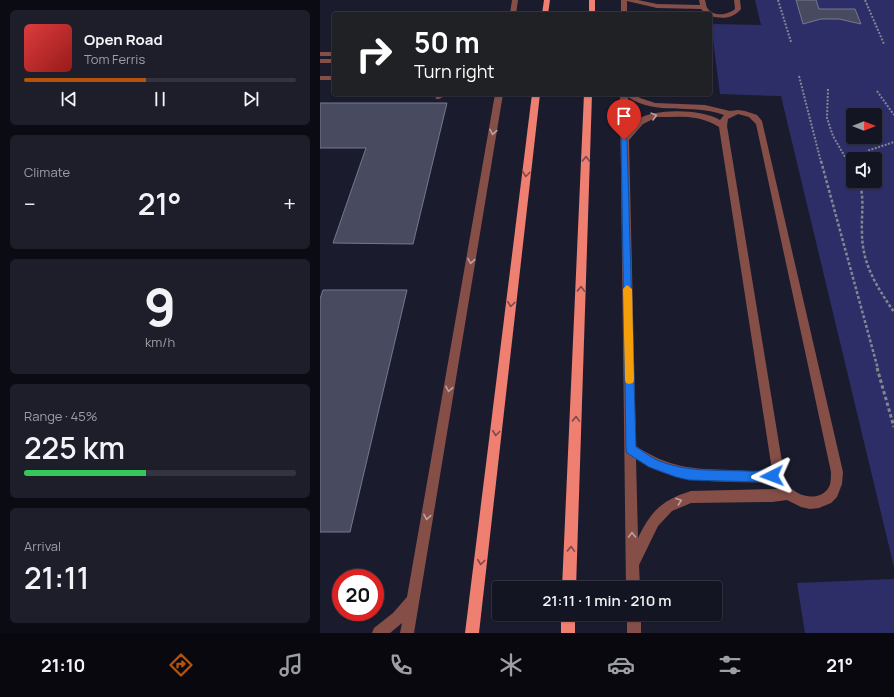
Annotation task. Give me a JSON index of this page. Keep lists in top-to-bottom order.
{
  "north": "right",
  "page": {
    "turn": ["50 m", "Turn right"],
    "song": ["Open Road", "Tom Ferris"],
    "tile": [
      "Climate",
      ["9", "km/h"],
      ["Range · 45%", "225 km"],
      ["Arrival", "21:11"]
    ],
    "heat": ["−", "21°", "+"],
    "limit": "20",
    "trip": "21:11 · 1 min · 210 m",
    "tabs": ["21:10", "21°"]
  }
}
